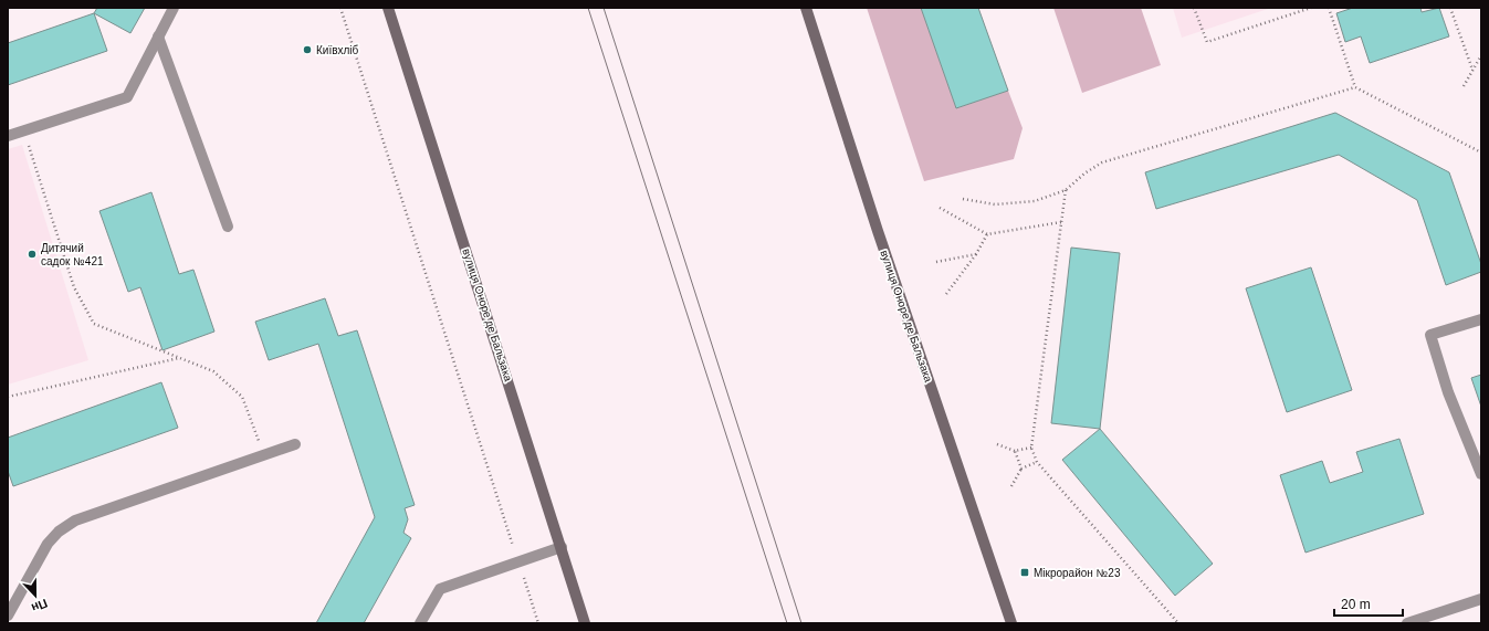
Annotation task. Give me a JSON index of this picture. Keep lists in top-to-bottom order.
{
  "streets": {
    "street": ["вулиця Оноре де Бальзака"]
  },
  "places": {
    "other": ["Київхліб", "Дитячий садок №421"],
    "transit": ["Мікрорайон №23"]
  },
  "scale_bar": "20 m",
  "north": "bottom"
}
